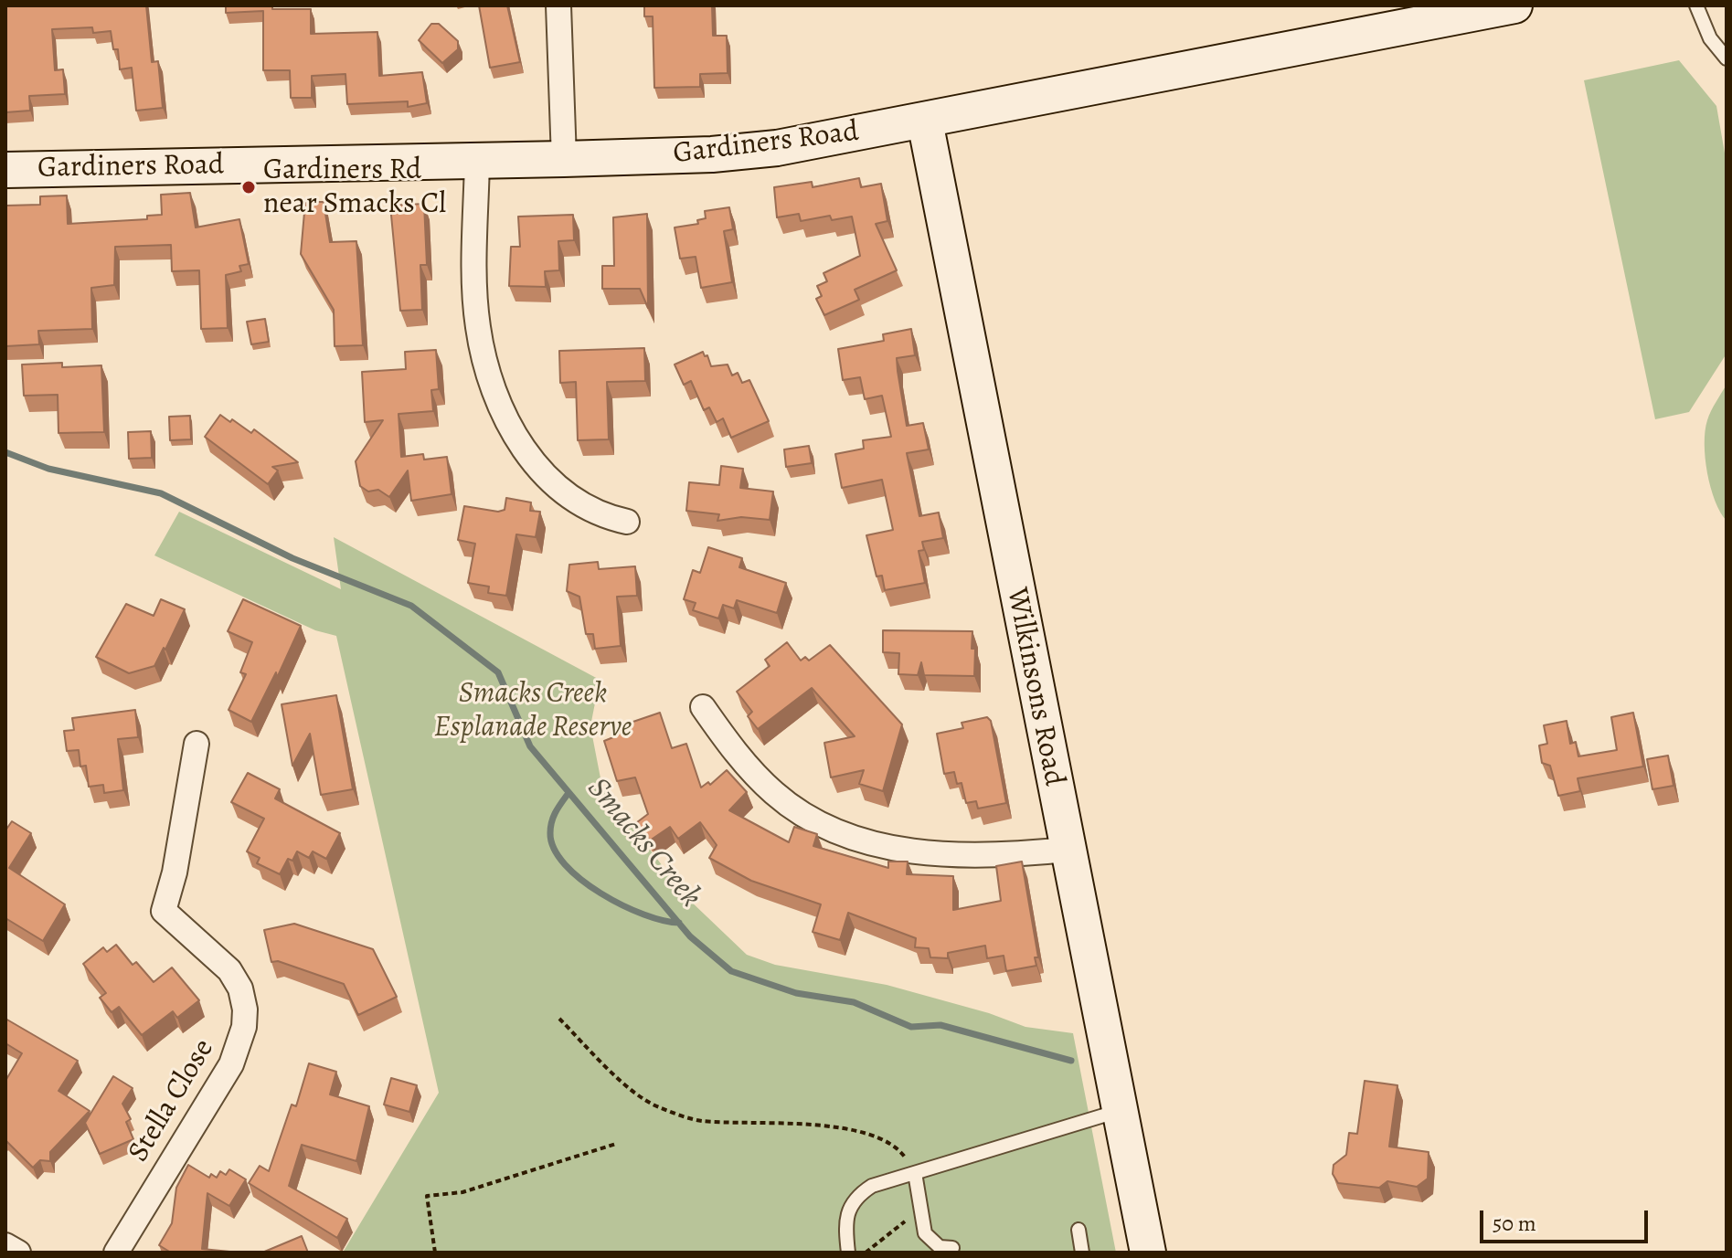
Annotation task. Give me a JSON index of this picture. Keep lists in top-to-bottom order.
{
  "streets": {
    "street": ["Gardiners Road", "Wilkinsons Road", "Stella Close"]
  },
  "crossings": [
    ["Gardiners Road", "Wilkinsons Road"]
  ],
  "water": ["Smacks Creek"],
  "parks": ["Smacks Creek Esplanade Reserve"],
  "places": ["Gardiners Rd near Smacks Cl"],
  "scale_bar": "50 m"
}
